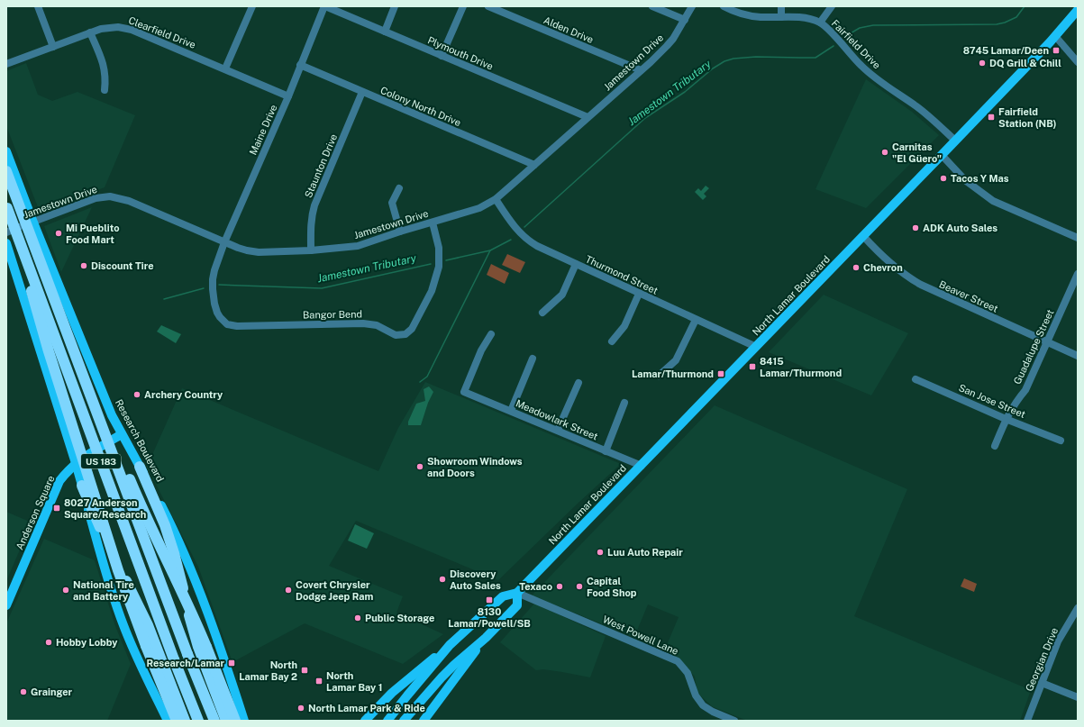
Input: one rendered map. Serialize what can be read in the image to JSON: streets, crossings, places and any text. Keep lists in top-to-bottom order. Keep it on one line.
{"streets":{"highway":["US 183"],"main road":["North Lamar Boulevard","Research Boulevard","Anderson Square"],"street":["Alden Drive","Clearfield Drive","Fairfield Drive","Plymouth Drive","Jamestown Drive","Colony North Drive","Maine Drive","Staunton Drive","Thurmond Street","Beaver Street","Bangor Bend","Guadalupe Street","San Jose Street","Meadowlark Street","West Powell Lane","Georgian Drive"]},"crossings":[["Alden Drive","Jamestown Drive"],["Clearfield Drive","Maine Drive"],["Fairfield Drive","North Lamar Boulevard"],["Plymouth Drive","Jamestown Drive"],["Plymouth Drive","Maine Drive"],["Jamestown Drive","Colony North Drive"],["Jamestown Drive","Maine Drive"],["Jamestown Drive","Staunton Drive"],["Jamestown Drive","Thurmond Street"],["Jamestown Drive","Bangor Bend"],["Jamestown Drive","Research Boulevard"],["Colony North Drive","Maine Drive"],["Colony North Drive","Staunton Drive"],["Maine Drive","Bangor Bend"],["Thurmond Street","North Lamar Boulevard"],["North Lamar Boulevard","Beaver Street"],["North Lamar Boulevard","Meadowlark Street"],["North Lamar Boulevard","West Powell Lane"],["Beaver Street","Guadalupe Street"],["Guadalupe Street","San Jose Street"],["Research Boulevard","Anderson Square"]],"water":["Jamestown Tributary"],"places":{"transit":["8745 Lamar/Deen","Fairfield Station (NB)","8415 Lamar/Thurmond","Lamar/Thurmond","8027 Anderson Square/Research","8130 Lamar/Powell/SB","Research/Lamar","North Lamar Bay 2","North Lamar Bay 1"],"other":["DQ Grill & Chill","Carnitas \"El Güero\"","Tacos Y Mas","ADK Auto Sales","Mi Pueblito Food Mart","Discount Tire","Chevron","Archery Country","Showroom Windows and Doors","Luu Auto Repair","Discovery Auto Sales","Texaco","Capital Food Shop","National Tire and Battery","Covert Chrysler Dodge Jeep Ram","Public Storage","Hobby Lobby","Grainger","North Lamar Park & Ride"]}}
